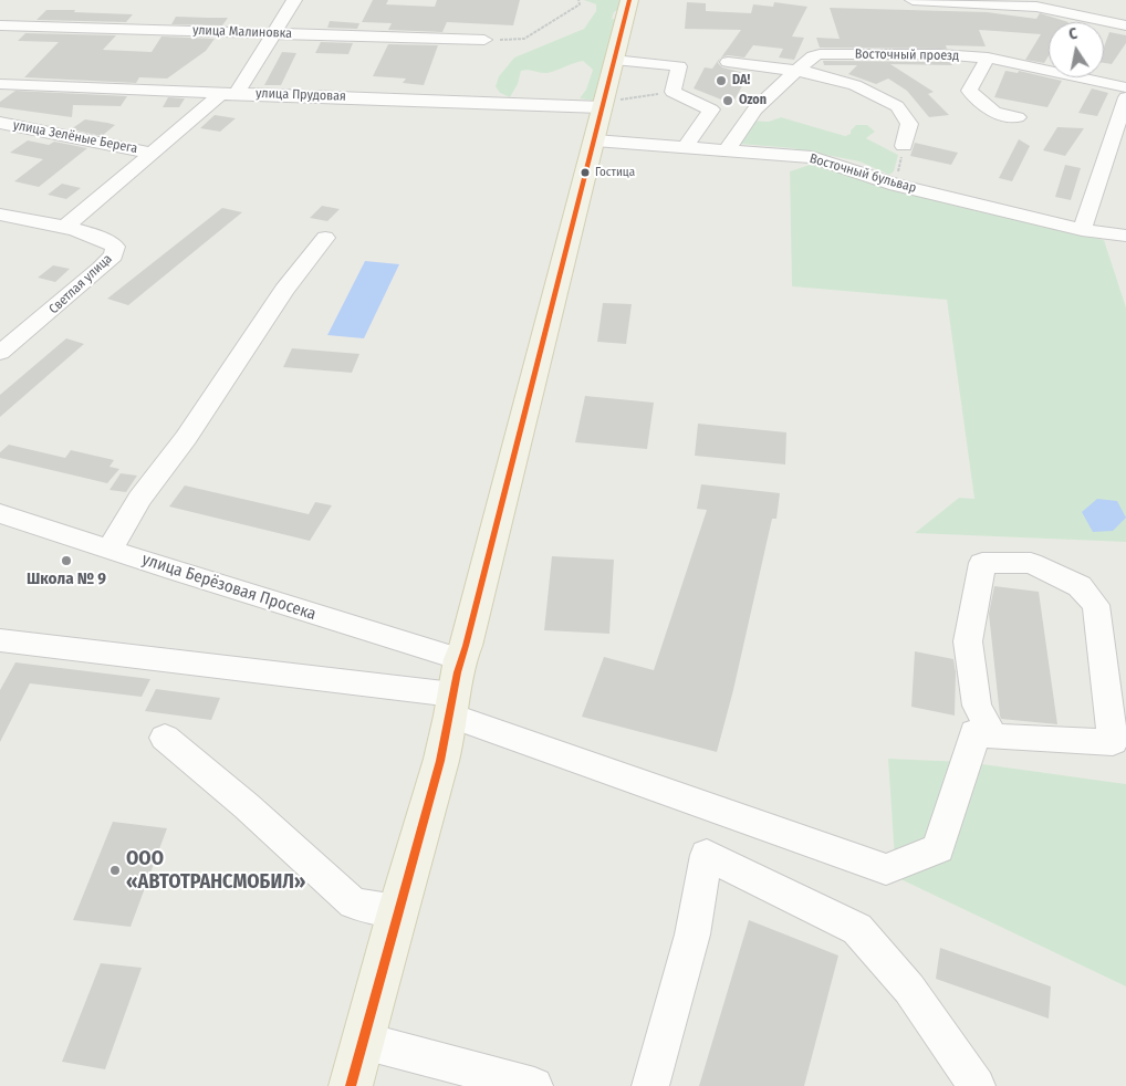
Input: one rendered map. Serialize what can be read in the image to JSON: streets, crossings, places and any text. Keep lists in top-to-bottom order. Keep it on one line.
{"streets":{"street":["улица Малиновка","Восточный проезд","улица Прудовая","улица Зелёные Берега","Восточный бульвар","Светлая улица","улица Берёзовая Просека"]},"crossings":[["Восточный проезд","Восточный бульвар"]],"places":["DA!","Ozon","Гостица","Школа № 9","ООО «АВТОТРАНСМОБИЛ»"],"north":"top"}
